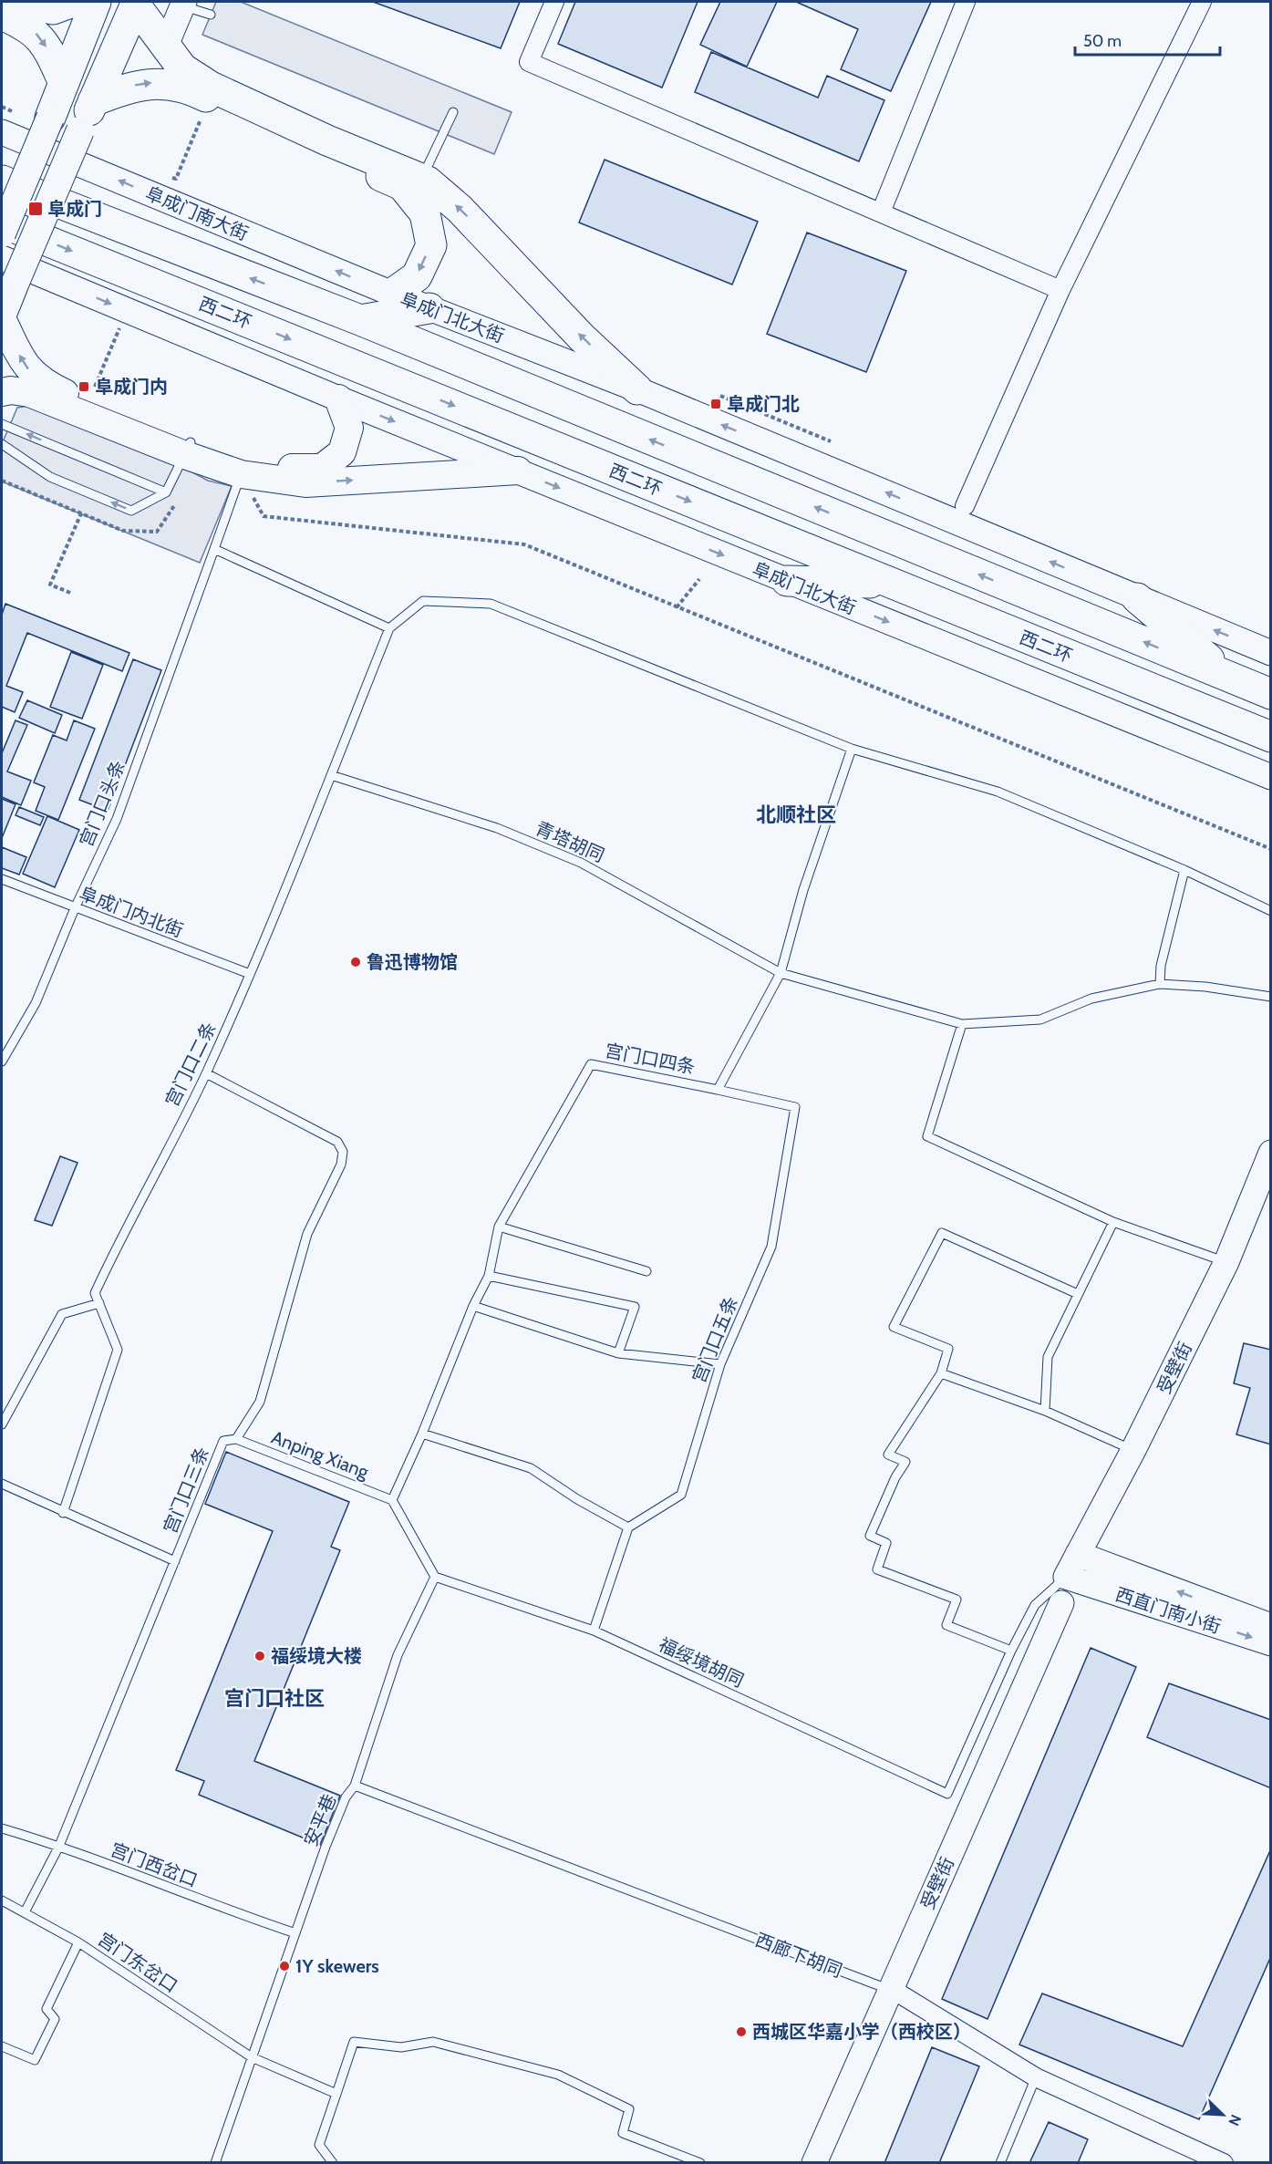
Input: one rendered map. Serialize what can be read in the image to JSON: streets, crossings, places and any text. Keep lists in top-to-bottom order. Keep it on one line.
{"streets":{"highway":["西二环"],"street":["阜成门南大街","阜成门北大街","受壁街","西直门南小街","西廊下胡同"],"lane":["宫门口头条","青塔胡同","阜成门内北街","宫门口四条","宫门口二条","宫门口五条","Anping Xiang","宫门口三条","福绥境胡同","安平巷","宫门西岔口","宫门东岔口"]},"crossings":[["阜成门南大街","阜成门北大街"],["宫门口头条","阜成门内北街"],["青塔胡同","宫门口二条"],["阜成门内北街","宫门口二条"],["宫门口四条","宫门口五条"],["宫门口四条","Anping Xiang"],["宫门口二条","宫门口三条"],["受壁街","西直门南小街"],["Anping Xiang","宫门口三条"],["宫门口三条","宫门西岔口"],["宫门口三条","宫门东岔口"],["福绥境胡同","安平巷"],["安平巷","宫门西岔口"],["安平巷","西廊下胡同"],["安平巷","宫门东岔口"]],"districts":["北顺社区","宫门口社区"],"places":{"transit":["阜成门","阜成门内","阜成门北"],"other":["鲁迅博物馆","福绥境大楼","1Y skewers","西城区华嘉小学（西校区）"]},"scale_bar":"50 m","north":"bottom right"}
